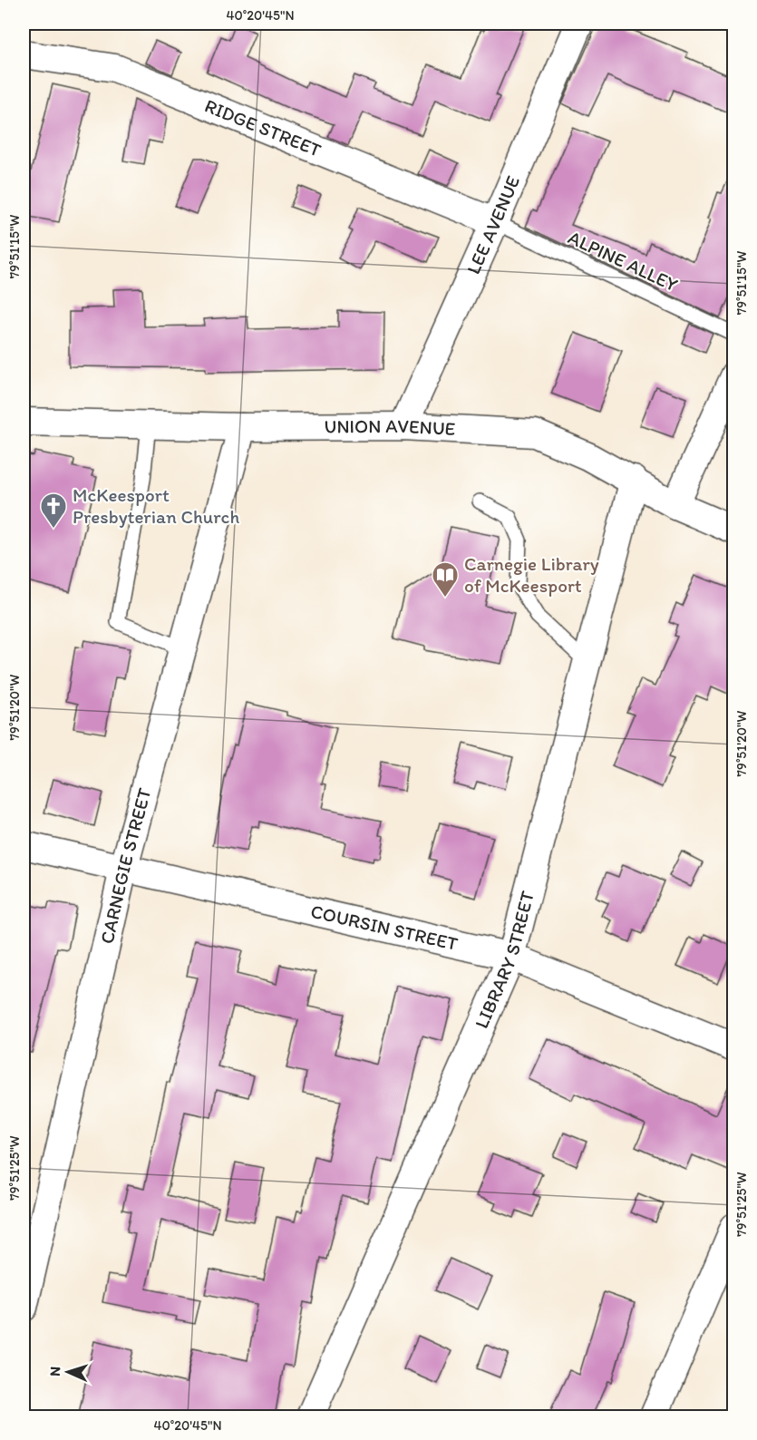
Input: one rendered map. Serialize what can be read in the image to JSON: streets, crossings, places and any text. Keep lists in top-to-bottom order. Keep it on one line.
{"streets":{"street":["RIDGE STREET","LEE AVENUE","UNION AVENUE","CARNEGIE STREET","COURSIN STREET","LIBRARY STREET"],"lane":["ALPINE ALLEY"]},"crossings":[["RIDGE STREET","LEE AVENUE"],["RIDGE STREET","ALPINE ALLEY"],["LEE AVENUE","ALPINE ALLEY"],["LEE AVENUE","UNION AVENUE"],["UNION AVENUE","CARNEGIE STREET"],["UNION AVENUE","LIBRARY STREET"],["CARNEGIE STREET","COURSIN STREET"],["COURSIN STREET","LIBRARY STREET"]],"places":{"church":["McKeesport Presbyterian Church"],"library":["Carnegie Library of McKeesport"]},"north":"left","coordinates":["40°20'45\"N","79°51'15\"W","79°51'20\"W","79°51'25\"W"]}
